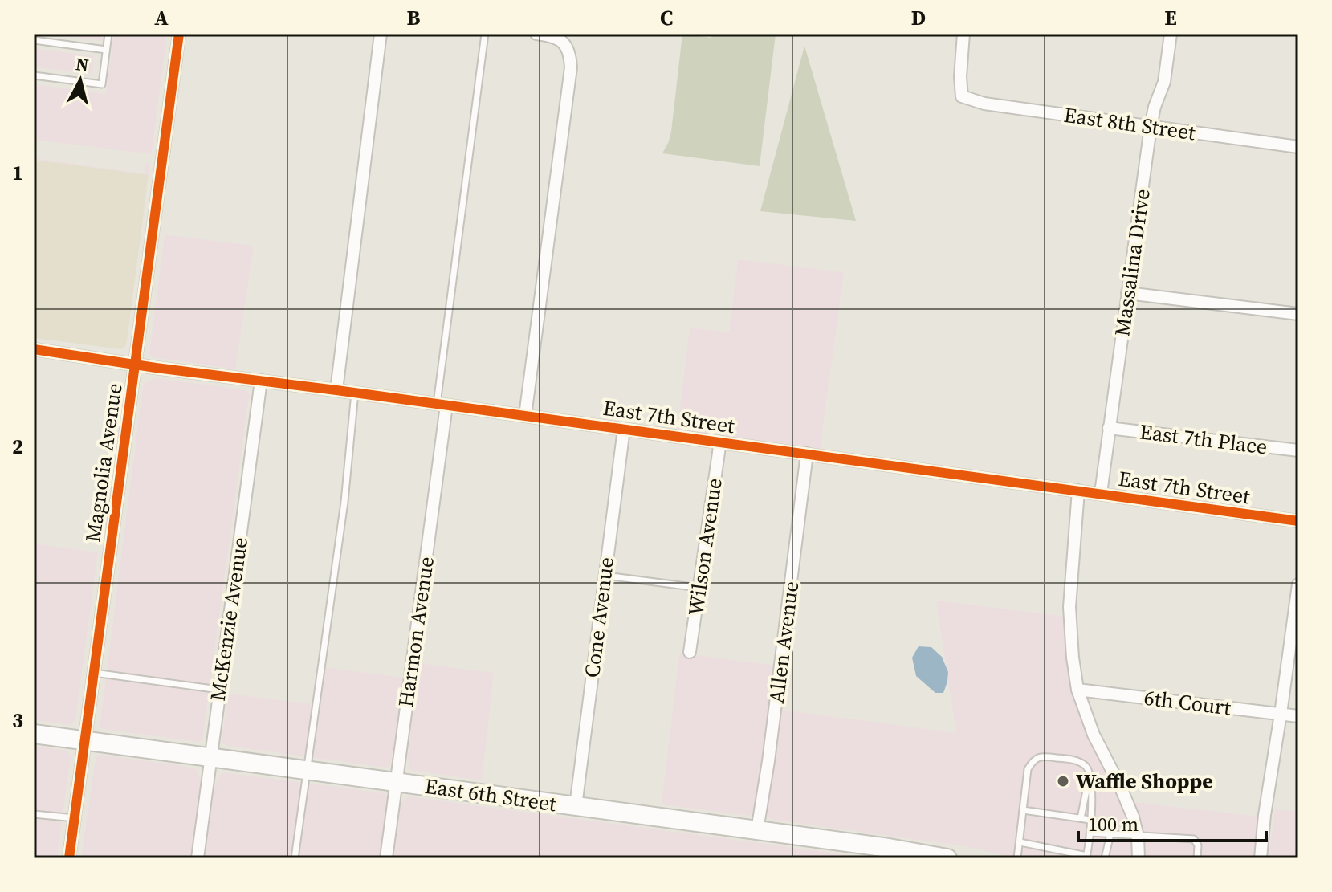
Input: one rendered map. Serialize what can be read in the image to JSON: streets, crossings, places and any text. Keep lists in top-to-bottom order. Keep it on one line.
{"streets":{"main road":["East 6th Street"],"street":["East 8th Street","Massalina Drive","East 7th Street","East 7th Place","Magnolia Avenue","Wilson Avenue","Cone Avenue","McKenzie Avenue","Harmon Avenue","Allen Avenue","6th Court"]},"crossings":[["East 8th Street","Massalina Drive"],["Massalina Drive","East 7th Street"],["Massalina Drive","East 7th Place"],["East 7th Street","Magnolia Avenue"],["East 7th Street","Wilson Avenue"],["East 7th Street","Cone Avenue"],["East 7th Street","McKenzie Avenue"],["East 7th Street","Harmon Avenue"],["East 7th Street","Allen Avenue"],["Magnolia Avenue","East 6th Street"],["Cone Avenue","East 6th Street"],["McKenzie Avenue","East 6th Street"],["Harmon Avenue","East 6th Street"],["Allen Avenue","East 6th Street"]],"places":["Waffle Shoppe"],"scale_bar":"100 m","north":"top","grid":{"columns":["A","B","C","D","E"],"rows":["1","2","3"]}}
